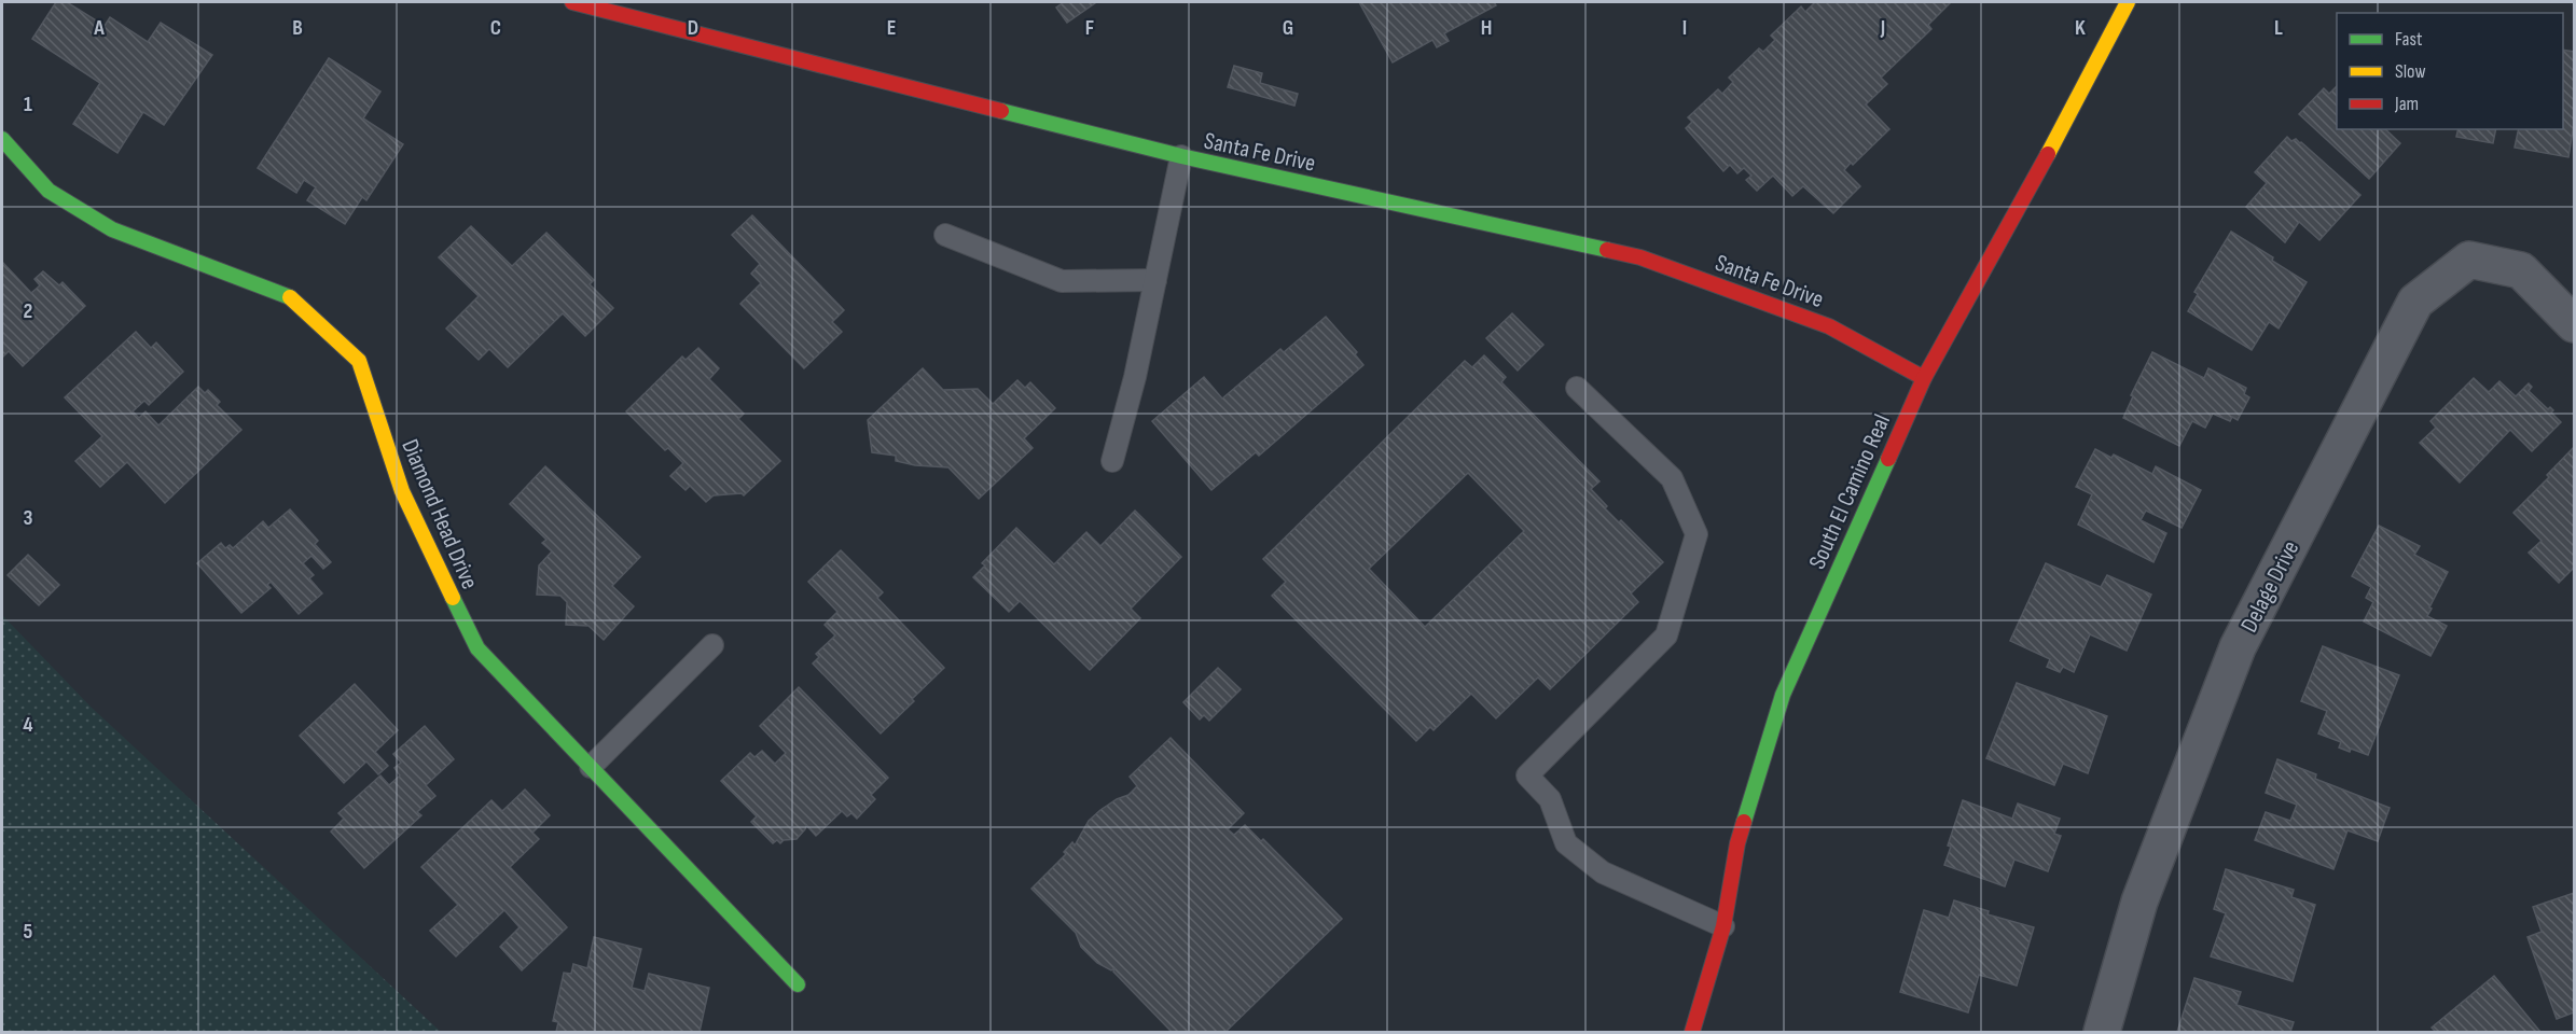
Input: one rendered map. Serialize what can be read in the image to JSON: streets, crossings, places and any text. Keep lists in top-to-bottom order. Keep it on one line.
{"streets":{"main road":["Santa Fe Drive","South El Camino Real","Diamond Head Drive"],"street":["Delage Drive"]},"crossings":[["Santa Fe Drive","South El Camino Real"]],"legend":["Fast","Slow","Jam"],"grid":{"columns":["A","B","C","D","E","F","G","H","I","J","K","L"],"rows":["1","2","3","4","5"]}}
